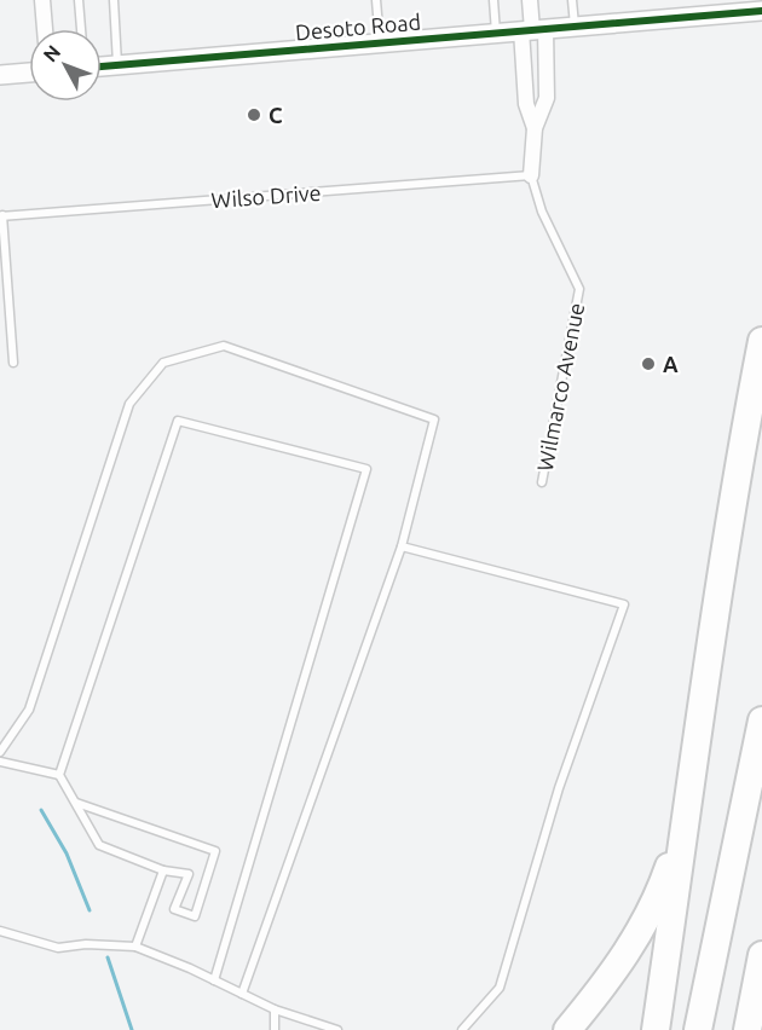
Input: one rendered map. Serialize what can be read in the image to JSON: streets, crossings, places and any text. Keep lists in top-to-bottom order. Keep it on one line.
{"streets":{"street":["Desoto Road","Wilmarco Avenue"],"lane":["Wilso Drive"]},"crossings":[["Desoto Road","Wilmarco Avenue"],["Wilso Drive","Wilmarco Avenue"]],"places":["C","A"],"north":"top left"}
